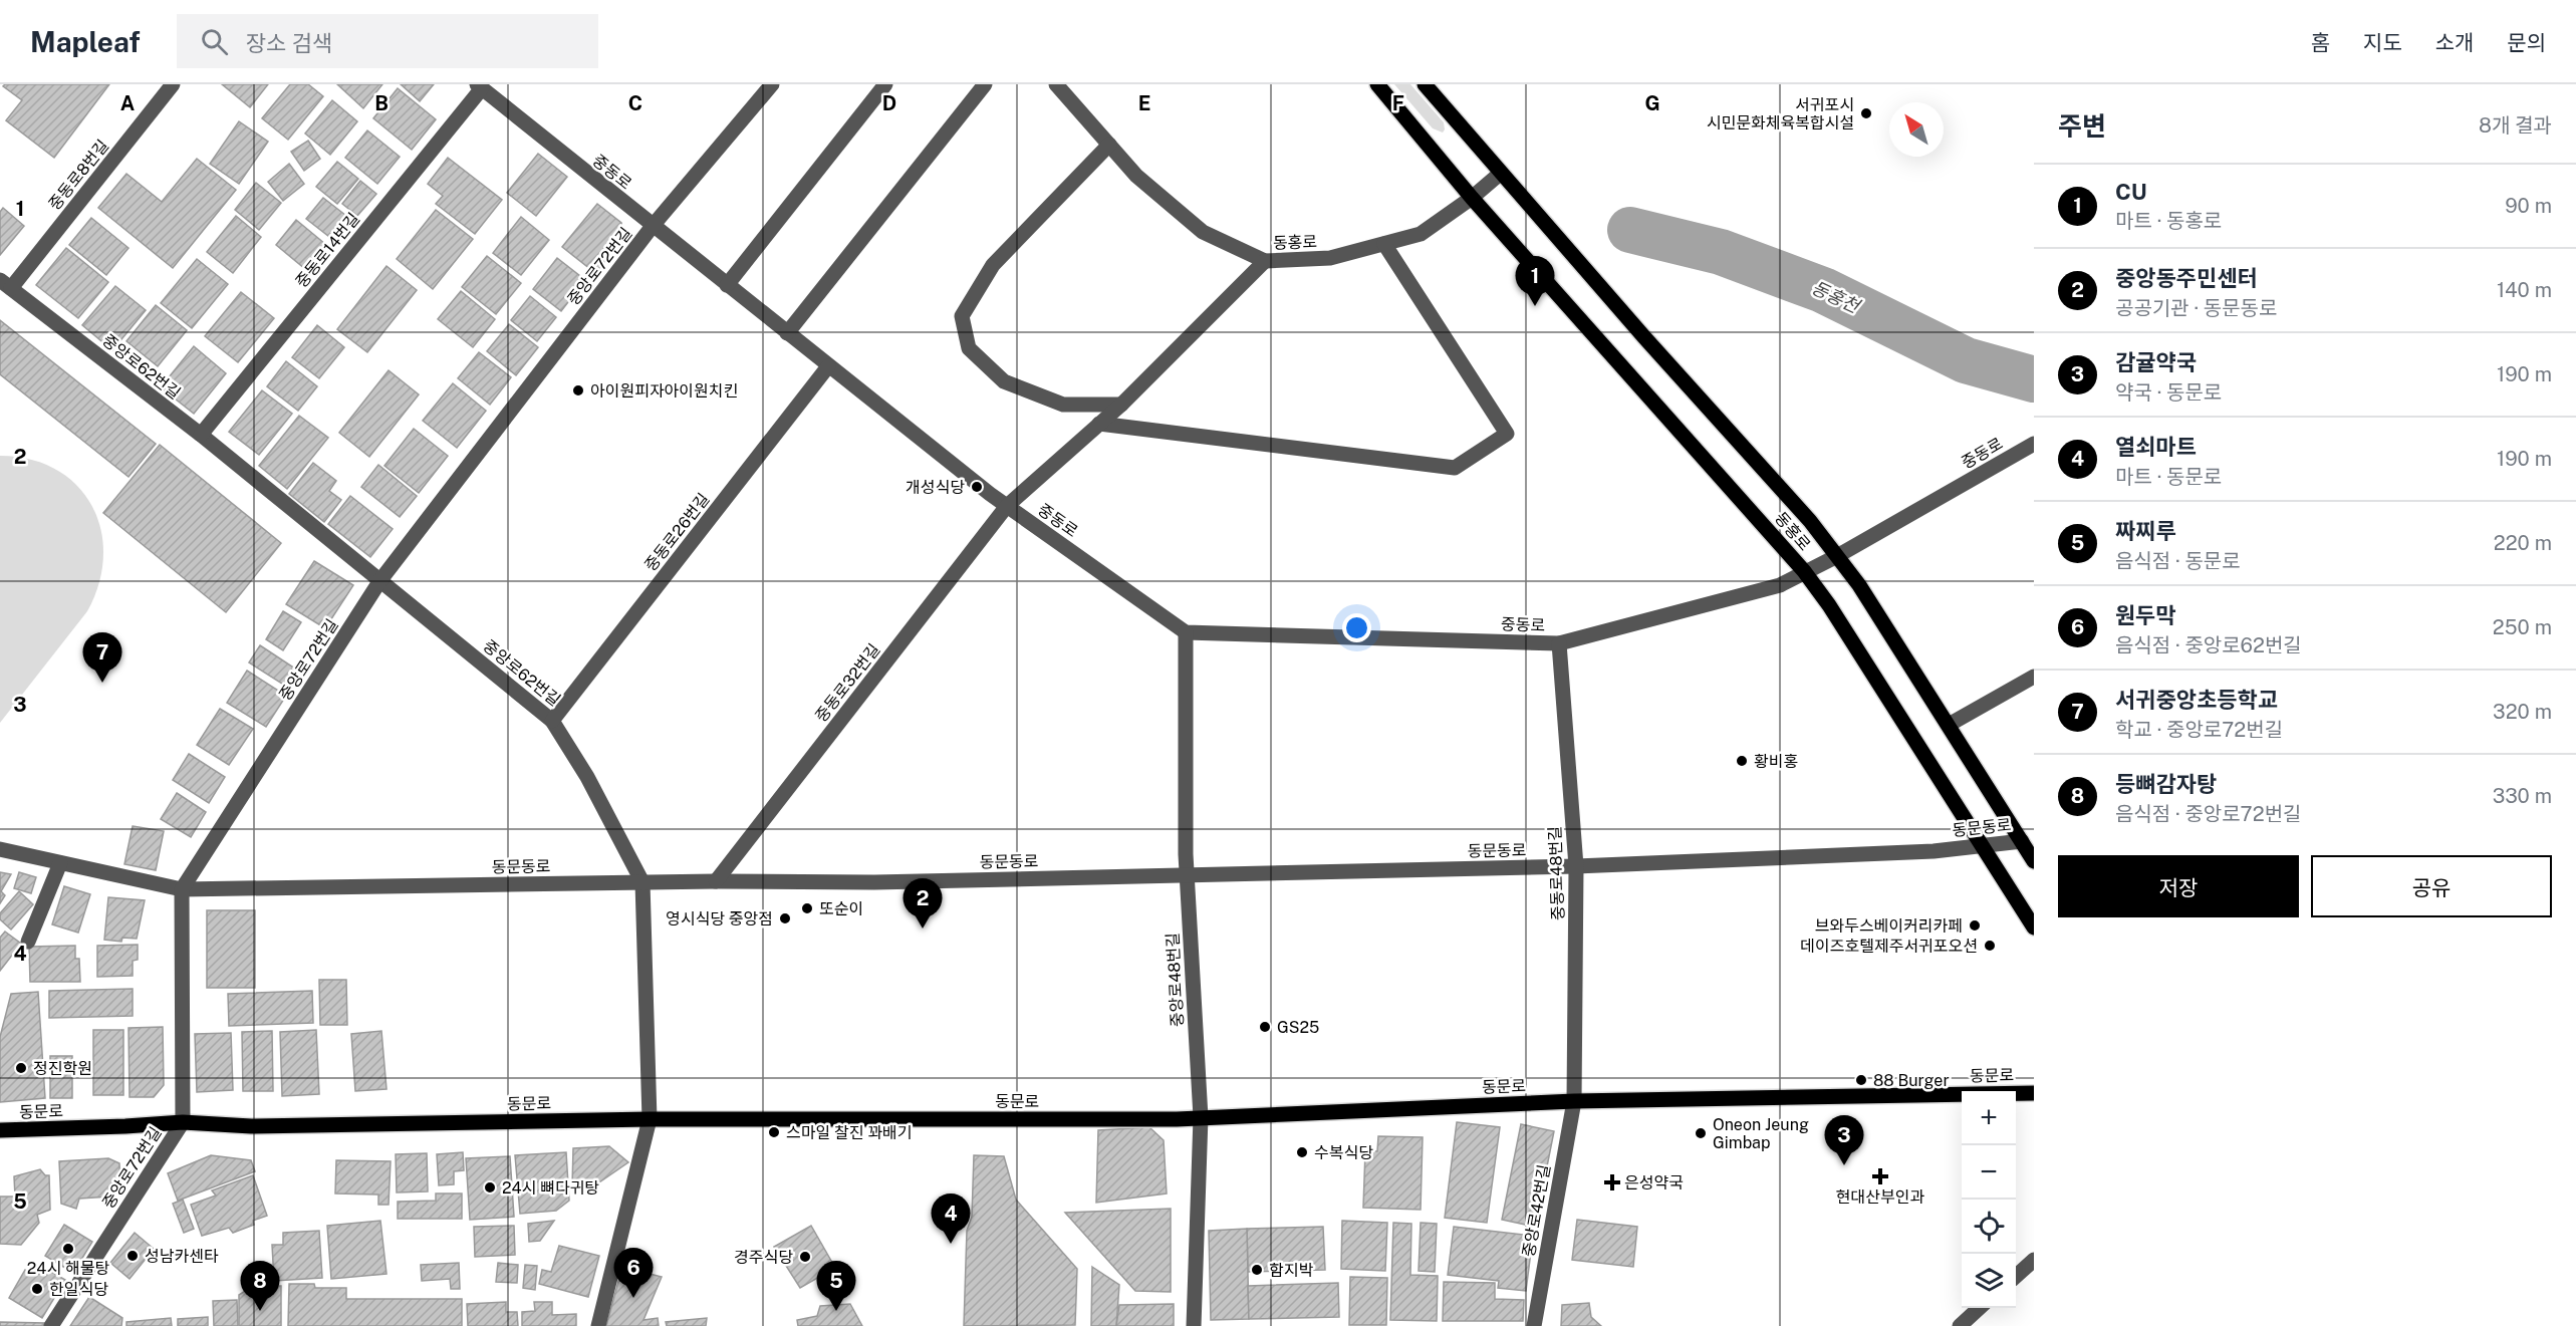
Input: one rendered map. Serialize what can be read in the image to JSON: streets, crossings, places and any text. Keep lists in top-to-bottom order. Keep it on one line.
{"streets":{"main road":["동홍로","동문로"],"street":["중동로","중동로8번길","중동로14번길","중앙로72번길","중앙로62번길","중동로26번길","중동로32번길","동문동로","중동로48번길","중앙로48번길","중앙로42번길"]},"crossings":[["중동로","동홍로"],["중동로","중동로14번길"],["중동로","중앙로72번길"],["중동로","중동로26번길"],["중동로","중동로32번길"],["중동로","중동로48번길"],["중동로","중앙로48번길"],["중동로8번길","중앙로62번길"],["동홍로","동문동로"],["중동로14번길","중앙로62번길"],["중앙로72번길","중앙로62번길"],["중앙로72번길","동문동로"],["중앙로72번길","동문로"],["중앙로62번길","중동로26번길"],["중앙로62번길","동문동로"],["중앙로62번길","동문로"],["중동로32번길","동문동로"],["동문동로","중동로48번길"],["동문동로","중앙로48번길"],["중동로48번길","동문로"],["중동로48번길","중앙로42번길"],["중앙로48번길","동문로"],["동문로","중앙로42번길"]],"water":["동홍천"],"places":{"other":["서귀포시 시민문화체육복합시설","아이원피자아이원치킨","개성식당","황비홍","또순이","영시식당 중앙점","브와두스베이커리카페","데이즈호텔제주서귀포오션","GS25","정진학원","88 Burger","스마일 찰진 꽈배기","Oneon Jeung Gimbap","수복식당","24시 뼈다귀탕","24시 해물탕","성남카센타","경주식당","함지박","한일식당"],"health":["현대산부인과","은성약국"]},"north":"top left","page":{"header":"Mapleaf","search":"장소 검색","nav":["홈","지도","소개","문의"],"heading":["주변","8개 결과"],"list":[{"mark":"1","name":"CU","note":"마트 · 동홍로","value":"90 m"},{"mark":"2","name":"중앙동주민센터","note":"공공기관 · 동문동로","value":"140 m"},{"mark":"3","name":"감귤약국","note":"약국 · 동문로","value":"190 m"},{"mark":"4","name":"열쇠마트","note":"마트 · 동문로","value":"190 m"},{"mark":"5","name":"짜찌루","note":"음식점 · 동문로","value":"220 m"},{"mark":"6","name":"원두막","note":"음식점 · 중앙로62번길","value":"250 m"},{"mark":"7","name":"서귀중앙초등학교","note":"학교 · 중앙로72번길","value":"320 m"},{"mark":"8","name":"등뼈감자탕","note":"음식점 · 중앙로72번길","value":"330 m"}],"pins":["1","7","2","3","4","6","5","8"],"buttons":["저장","공유"],"map_buttons":["+","−"]},"grid":{"columns":["A","B","C","D","E","F","G"],"rows":["1","2","3","4","5"]}}
